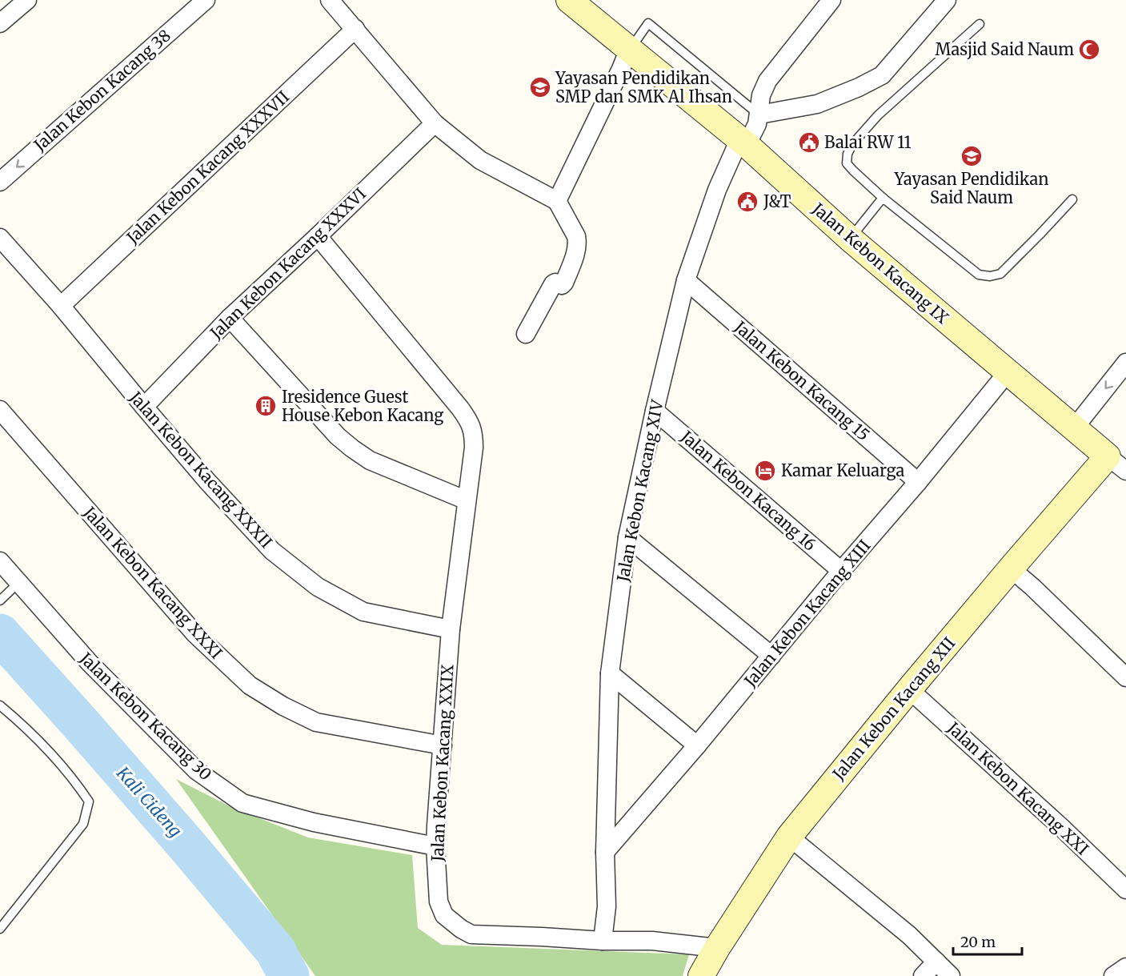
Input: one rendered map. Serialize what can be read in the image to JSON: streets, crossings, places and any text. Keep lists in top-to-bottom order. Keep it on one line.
{"streets":{"street":["Jalan Kebon Kacang 38","Jalan Kebon Kacang XXXVII","Jalan Kebon Kacang XXXVI","Jalan Kebon Kacang IX","Jalan Kebon Kacang 15","Jalan Kebon Kacang XXXII","Jalan Kebon Kacang XIV","Jalan Kebon Kacang 16","Jalan Kebon Kacang XXXI","Jalan Kebon Kacang XIII","Jalan Kebon Kacang XII","Jalan Kebon Kacang 30","Jalan Kebon Kacang XXIX","Jalan Kebon Kacang XXI"]},"crossings":[["Jalan Kebon Kacang XXXVII","Jalan Kebon Kacang XXXII"],["Jalan Kebon Kacang XXXVI","Jalan Kebon Kacang XXXII"],["Jalan Kebon Kacang XXXVI","Jalan Kebon Kacang XXIX"],["Jalan Kebon Kacang IX","Jalan Kebon Kacang XIV"],["Jalan Kebon Kacang IX","Jalan Kebon Kacang XIII"],["Jalan Kebon Kacang IX","Jalan Kebon Kacang XII"],["Jalan Kebon Kacang 15","Jalan Kebon Kacang XIV"],["Jalan Kebon Kacang 15","Jalan Kebon Kacang XIII"],["Jalan Kebon Kacang XXXII","Jalan Kebon Kacang XXIX"],["Jalan Kebon Kacang XIV","Jalan Kebon Kacang 16"],["Jalan Kebon Kacang XIV","Jalan Kebon Kacang XIII"],["Jalan Kebon Kacang XIV","Jalan Kebon Kacang XXIX"],["Jalan Kebon Kacang 16","Jalan Kebon Kacang XIII"],["Jalan Kebon Kacang XXXI","Jalan Kebon Kacang XXIX"],["Jalan Kebon Kacang XII","Jalan Kebon Kacang XXIX"],["Jalan Kebon Kacang XII","Jalan Kebon Kacang XXI"],["Jalan Kebon Kacang 30","Jalan Kebon Kacang XXIX"]],"one_way":["Jalan Kebon Kacang 38"],"water":["Kali Cideng"],"places":{"mosque":["Masjid Said Naum"],"school or university":["Yayasan Pendidikan SMP dan SMK Al Ihsan","Yayasan Pendidikan Said Naum"],"public building":["Balai RW 11","J&T"],"building":["Iresidence Guest House Kebon Kacang"],"hotel":["Kamar Keluarga"]},"scale_bar":"20 m"}
